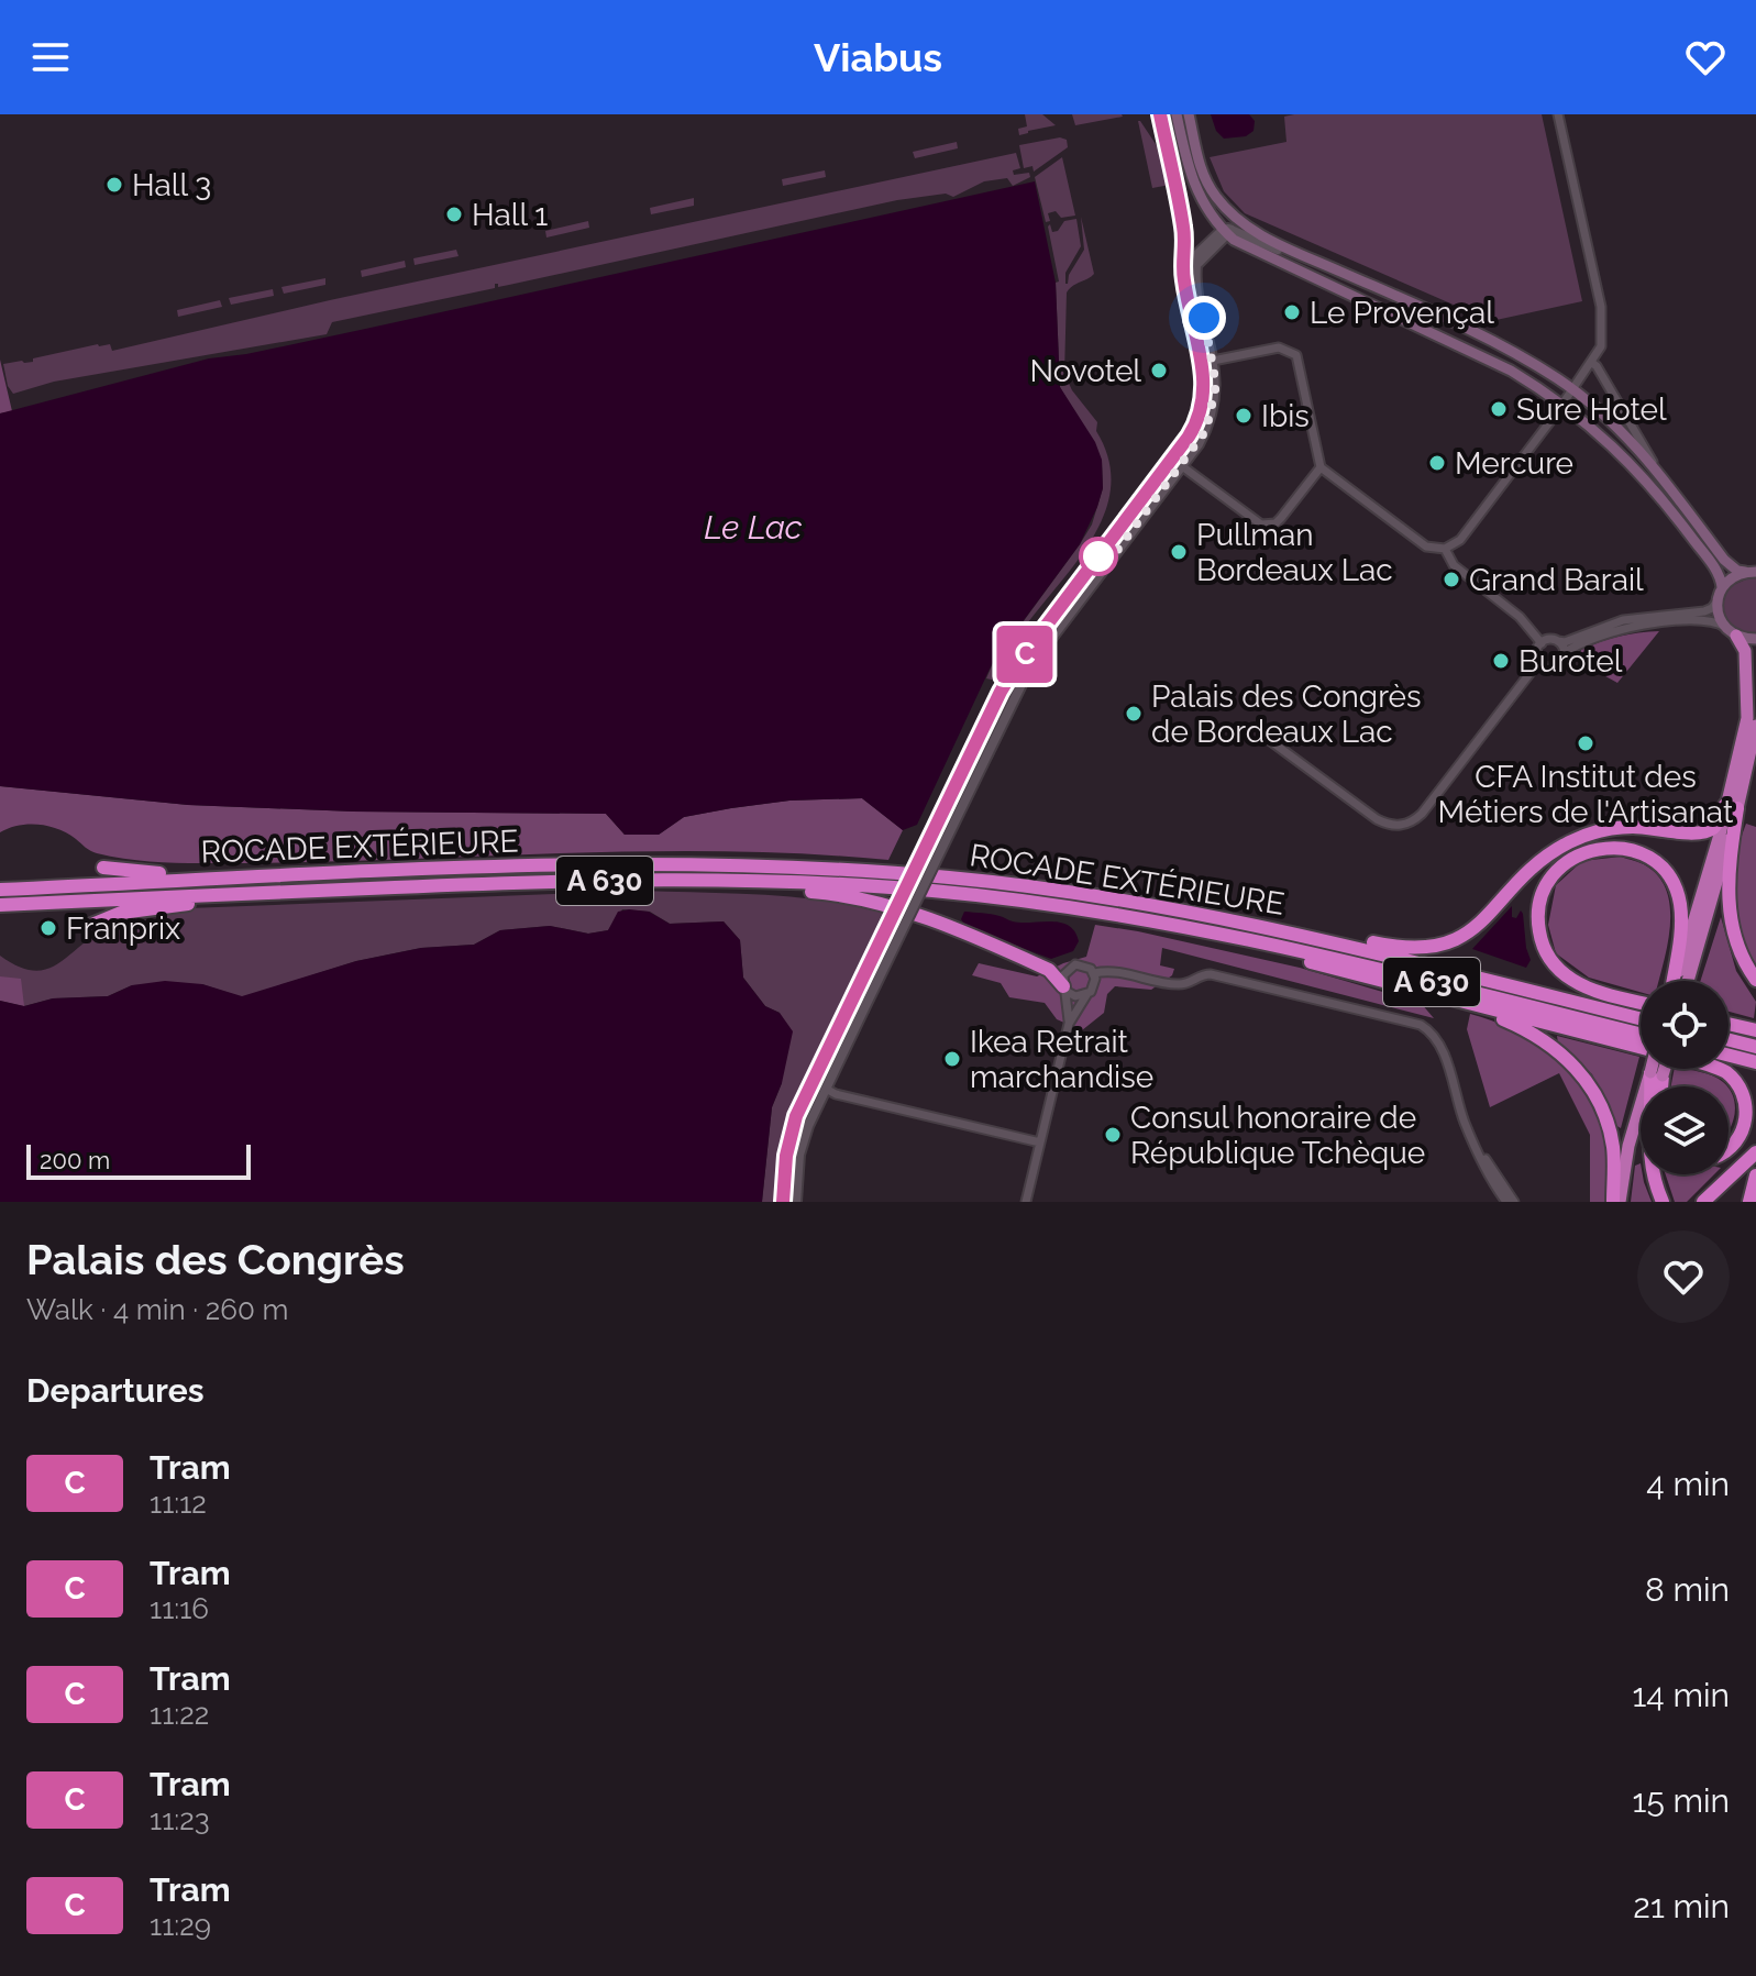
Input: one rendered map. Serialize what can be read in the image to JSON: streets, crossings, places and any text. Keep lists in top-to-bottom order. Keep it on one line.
{"streets":{"highway":["ROCADE EXTÉRIEURE","A 630"]},"crossings":[["ROCADE EXTÉRIEURE","A 630"]],"water":["Le Lac"],"places":["Hall 3","Hall 1","Le Provençal","Novotel","Sure Hotel","Ibis","Mercure","Pullman Bordeaux Lac","Grand Barail","Burotel","Palais des Congrès de Bordeaux Lac","CFA Institut des Métiers de l'Artisanat","Franprix","Ikea Retrait marchandise","Consul honoraire de République Tchèque"],"lines":["tram line C"],"scale_bar":"200 m","page":{"header":"Viabus","on_map":"C","scale":"200 m","heading":[["Palais des Congrès","Walk · 4 min · 260 m"],"Departures"],"list":[{"mark":"C","name":"Tram","note":"11:12","value":"4 min"},{"mark":"C","name":"Tram","note":"11:16","value":"8 min"},{"mark":"C","name":"Tram","note":"11:22","value":"14 min"},{"mark":"C","name":"Tram","note":"11:23","value":"15 min"},{"mark":"C","name":"Tram","note":"11:29","value":"21 min"}]}}
